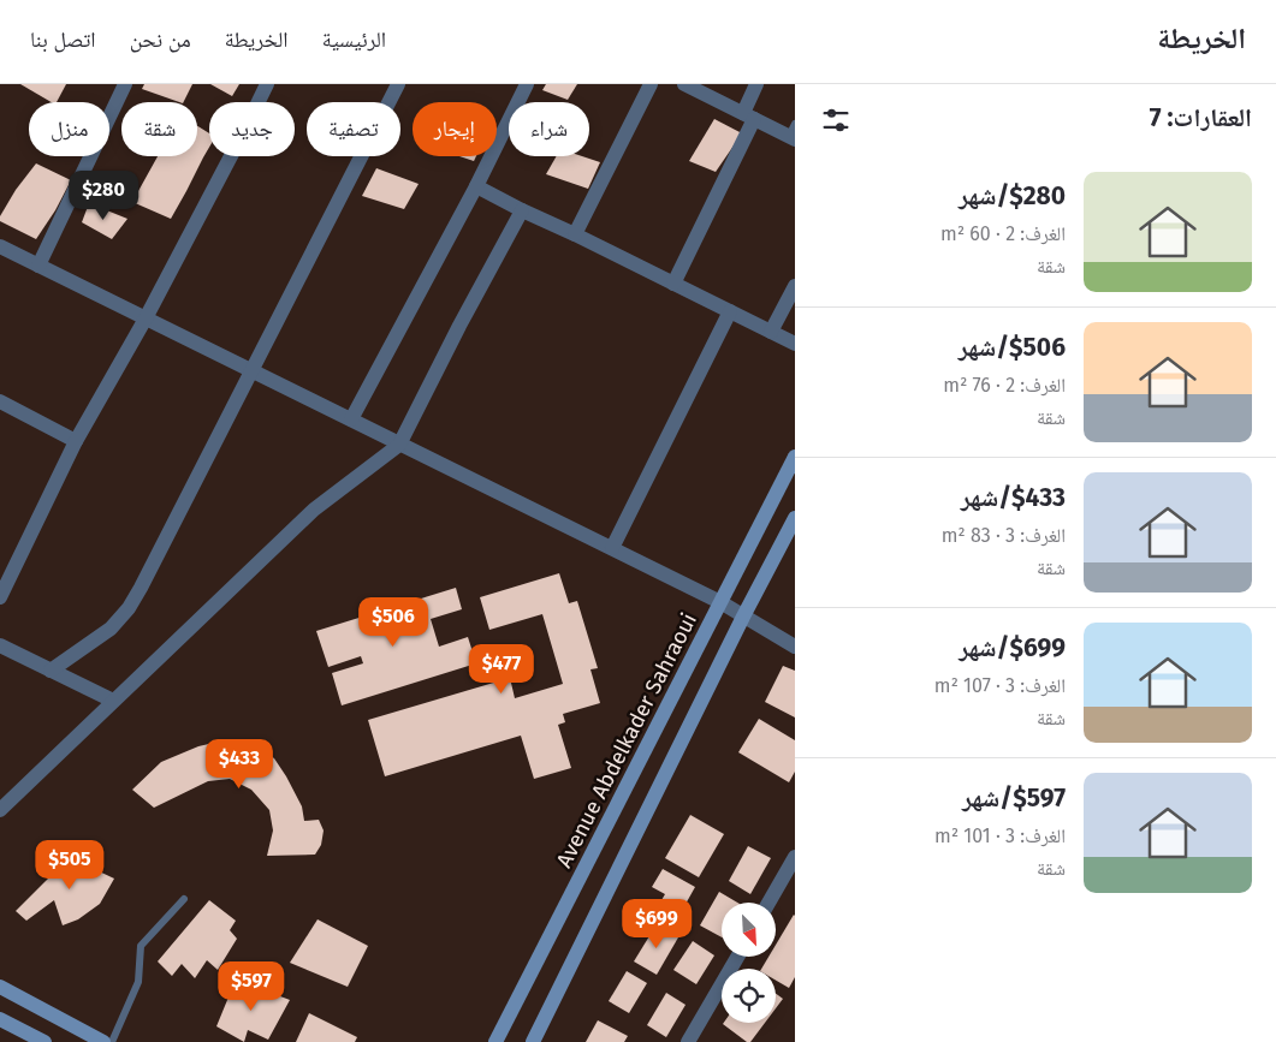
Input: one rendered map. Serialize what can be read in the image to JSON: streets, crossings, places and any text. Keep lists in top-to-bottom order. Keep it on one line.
{"streets":{"main road":["Avenue Abdelkader Sahraoui"]},"north":"bottom right","page":{"header":"الخريطة","nav":["الرئيسية","الخريطة","من نحن","اتصل بنا"],"heading":"العقارات: 7","chip":["شراء","إيجار","تصفية","جديد","شقة","منزل"],"list":[{"name":"$280/شهر","note":"الغرف: 2 · 60 m² · شقة"},{"name":"$506/شهر","note":"الغرف: 2 · 76 m² · شقة"},{"name":"$433/شهر","note":"الغرف: 3 · 83 m² · شقة"},{"name":"$699/شهر","note":"الغرف: 3 · 107 m² · شقة"},{"name":"$597/شهر","note":"الغرف: 3 · 101 m² · شقة"}],"price":["$280","$506","$477","$433","$505","$699","$597"]}}
